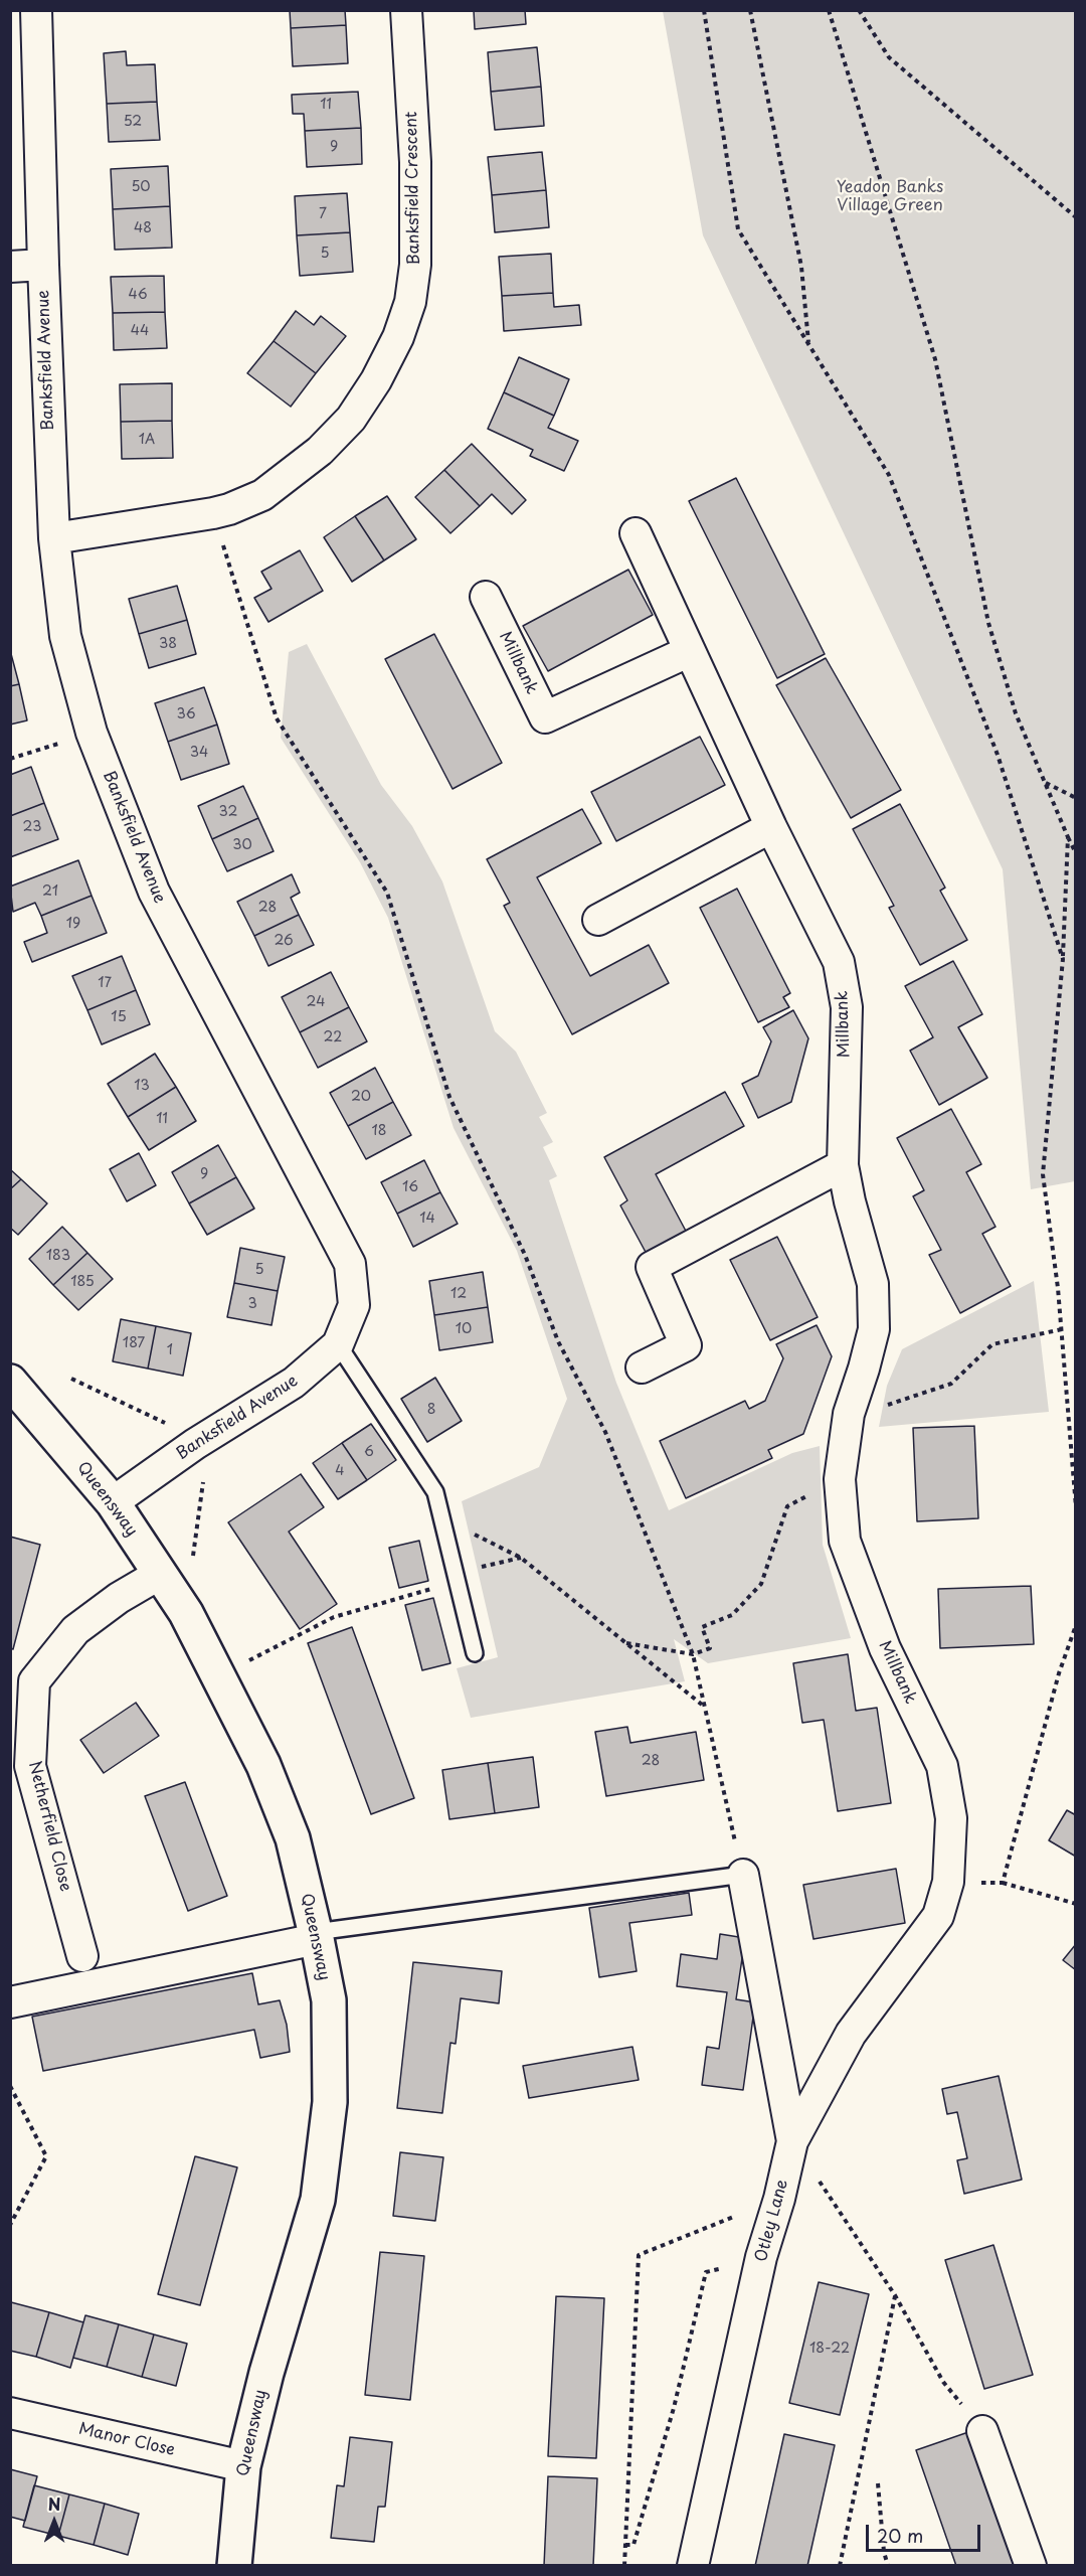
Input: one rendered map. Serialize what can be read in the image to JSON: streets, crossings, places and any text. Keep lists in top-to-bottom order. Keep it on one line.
{"streets":{"street":["Banksfield Crescent","Banksfield Avenue","Millbank","Queensway","Netherfield Close","Otley Lane","Manor Close"]},"crossings":[["Banksfield Crescent","Banksfield Avenue"],["Banksfield Avenue","Queensway"],["Millbank","Otley Lane"],["Queensway","Netherfield Close"],["Queensway","Manor Close"]],"parks":["Yeadon Banks Village Green"],"house_numbers":["11","52","9","50","7","48","5","46","44","1A","38","36","34","32","23","30","21","28","19","26","17","24","15","22","13","20","11","18","9","16","14","183","5","185","12","3","10","187","1","8","6","4","28","18-22"],"scale_bar":"20 m","north":"top"}
